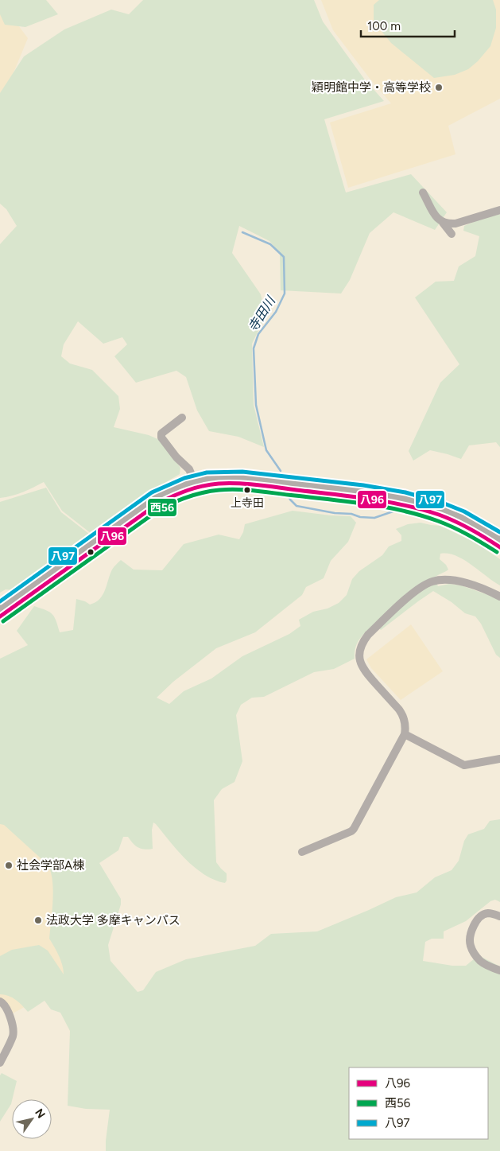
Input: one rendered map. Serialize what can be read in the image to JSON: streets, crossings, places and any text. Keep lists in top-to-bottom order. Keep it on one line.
{"water":["寺田川"],"places":["穎明館中学・高等学校","上寺田","社会学部A棟","法政大学 多摩キャンパス"],"lines":["transit line 八97","transit line 八96","transit line 西56"],"legend":["八96","西56","八97"],"scale_bar":"100 m","north":"top right"}
